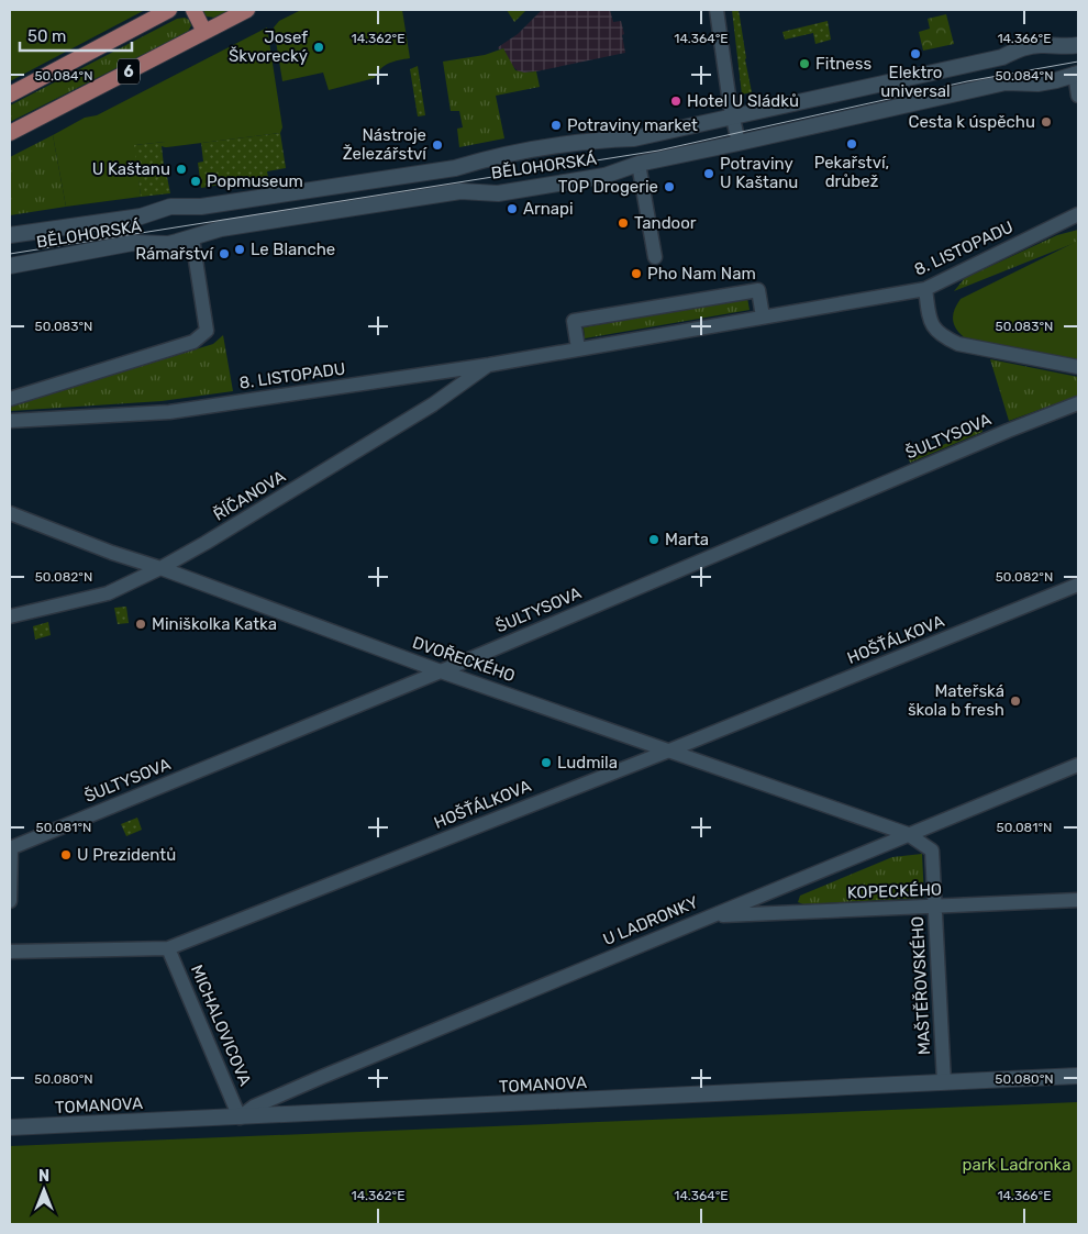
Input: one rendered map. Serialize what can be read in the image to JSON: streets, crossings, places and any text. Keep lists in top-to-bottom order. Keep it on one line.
{"streets":{"main road":["6"],"street":["BĚLOHORSKÁ","8. LISTOPADU","ŠULTYSOVA","ŘÍČANOVA","HOŠŤÁLKOVA","DVOŘECKÉHO","KOPECKÉHO","U LADRONKY","MAŠTĚŘOVSKÉHO","MICHALOVICOVA","TOMANOVA"]},"crossings":[["8. LISTOPADU","ŘÍČANOVA"],["ŠULTYSOVA","DVOŘECKÉHO"],["ŘÍČANOVA","DVOŘECKÉHO"],["HOŠŤÁLKOVA","DVOŘECKÉHO"],["HOŠŤÁLKOVA","MICHALOVICOVA"],["DVOŘECKÉHO","U LADRONKY"],["DVOŘECKÉHO","MAŠTĚŘOVSKÉHO"],["KOPECKÉHO","U LADRONKY"],["KOPECKÉHO","MAŠTĚŘOVSKÉHO"],["U LADRONKY","MAŠTĚŘOVSKÉHO"],["U LADRONKY","MICHALOVICOVA"],["U LADRONKY","TOMANOVA"],["MAŠTĚŘOVSKÉHO","TOMANOVA"],["MICHALOVICOVA","TOMANOVA"]],"parks":["park Ladronka"],"places":["Josef Škvorecký","Elektro universal","Fitness","Hotel U Sládků","Cesta k úspěchu","Potraviny market","Pekařství, drůbež","Nástroje Železářství","U Kaštanu","Potraviny U Kaštanu","Popmuseum","TOP Drogerie","Arnapi","Tandoor","Le Blanche","Rámařství","Pho Nam Nam","Marta","Miniškolka Katka","Mateřská škola b fresh","Ludmila","U Prezidentů"],"scale_bar":"50 m","north":"top","coordinates":["14.362°E","14.364°E","14.366°E","50.084°N","50.083°N","50.082°N","50.081°N","50.080°N"]}
